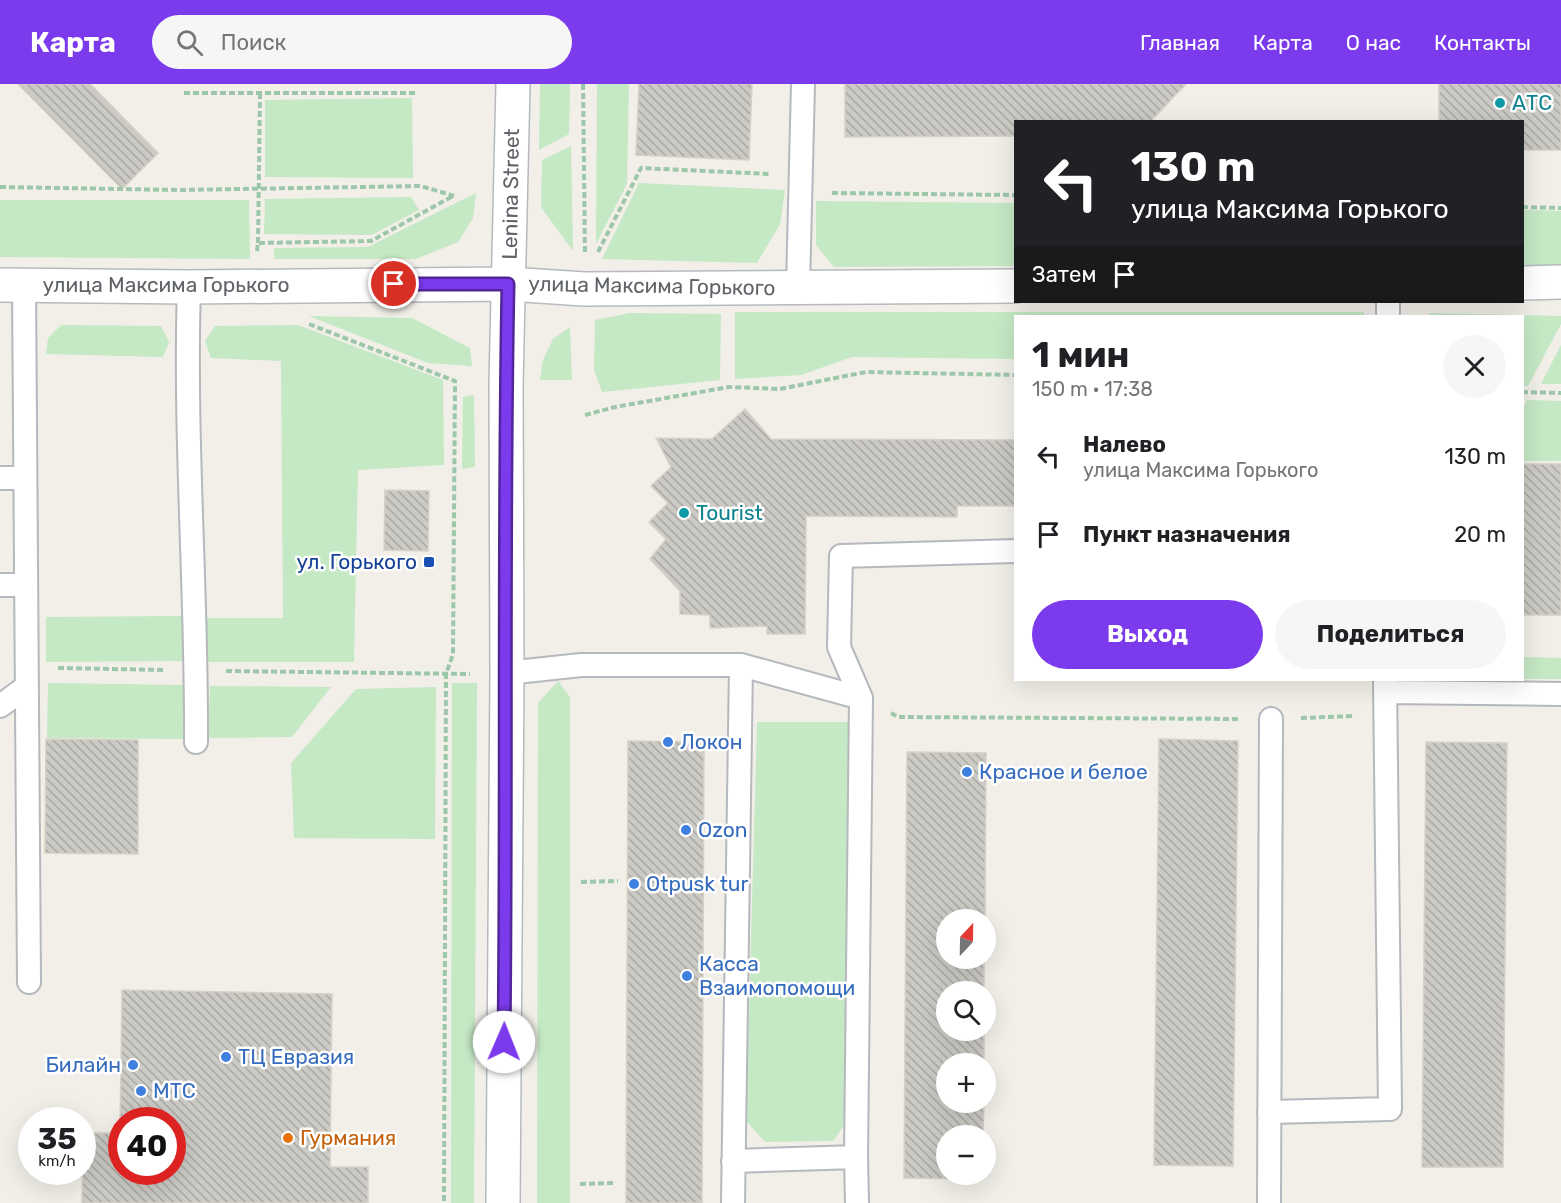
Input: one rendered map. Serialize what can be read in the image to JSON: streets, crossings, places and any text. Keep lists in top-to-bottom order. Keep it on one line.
{"streets":{"main road":["Lenina Street","улица Максима Горького"]},"crossings":[["Lenina Street","улица Максима Горького"]],"places":{"other":["АТС","Tourist","Локон","Красное и белое","Ozon","Otpusk tur","Касса Взаимопомощи","ТЦ Евразия","Билайн","МТС","Гурмания"],"transit":["ул. Горького"]},"north":"top","page":{"header":"Карта","search":"Поиск","nav":["Главная","Карта","О нас","Контакты"],"turn":["130 m","улица Максима Горького"],"then":"Затем","heading":["1 мин","150 m · 17:38"],"list":[{"name":"Налево","note":"улица Максима Горького","value":"130 m"},{"name":"Пункт назначения","value":"20 m"}],"buttons":["Выход","Поделиться"],"map_buttons":["+","−"],"speed":"35 km/h","limit":"40"}}
